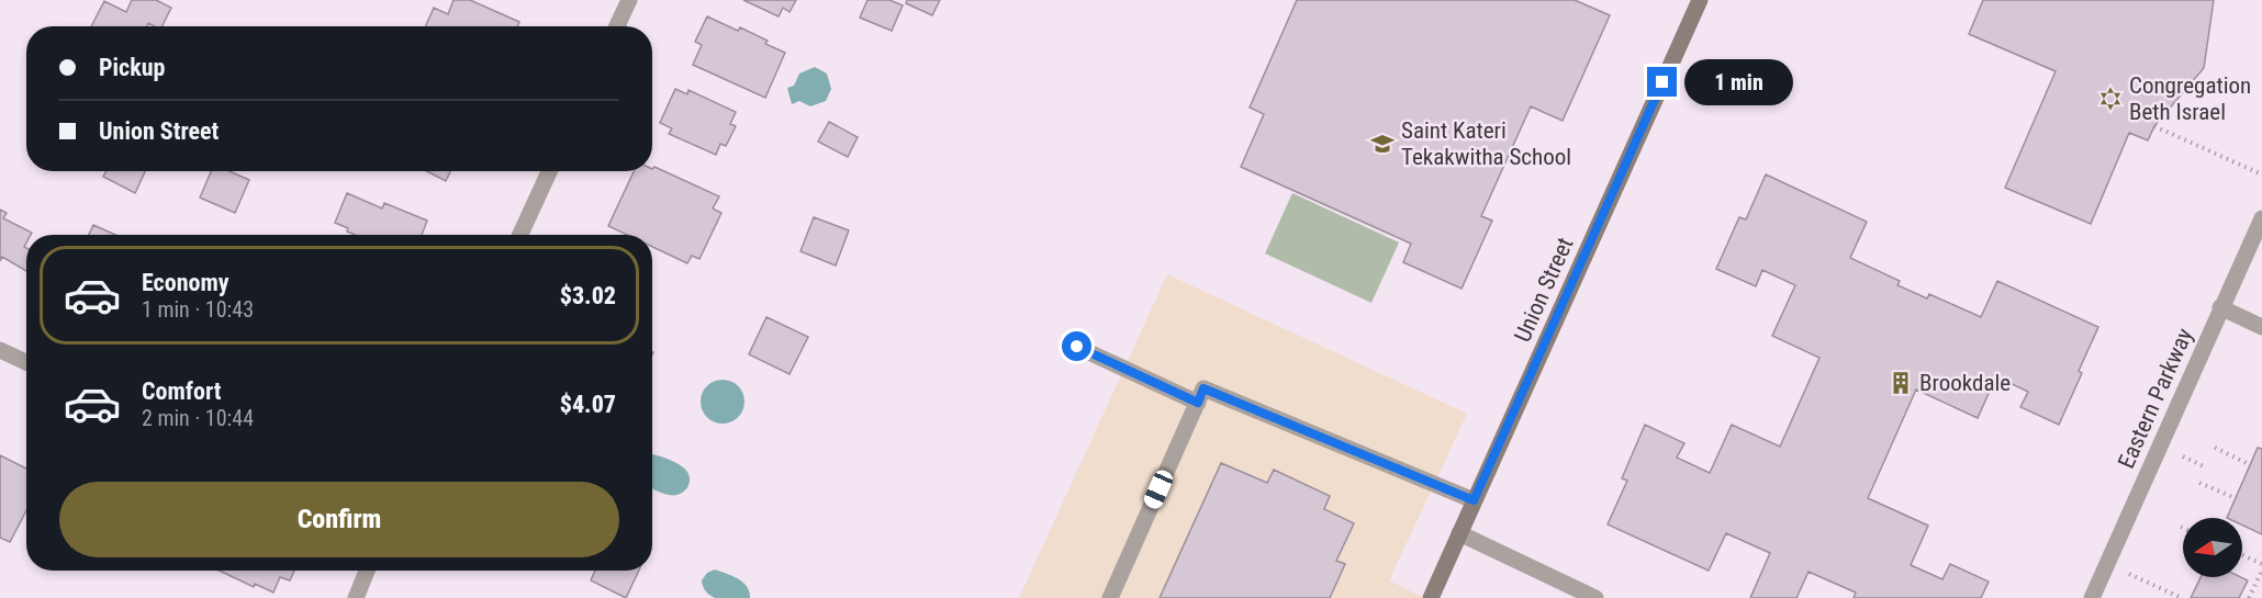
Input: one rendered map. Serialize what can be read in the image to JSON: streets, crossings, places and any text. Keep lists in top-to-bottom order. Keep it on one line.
{"streets":{"main road":["Union Street"],"street":["Eastern Parkway"]},"places":{"synagogue":["Congregation Beth Israel"],"school or university":["Saint Kateri Tekakwitha School"],"building":["Brookdale"]},"north":"left","page":{"banner":["Pickup","Union Street"],"bubble":"1 min","list":[{"name":"Economy","note":"1 min · 10:43","value":"$3.02"},{"name":"Comfort","note":"2 min · 10:44","value":"$4.07"}],"buttons":"Confirm"}}
